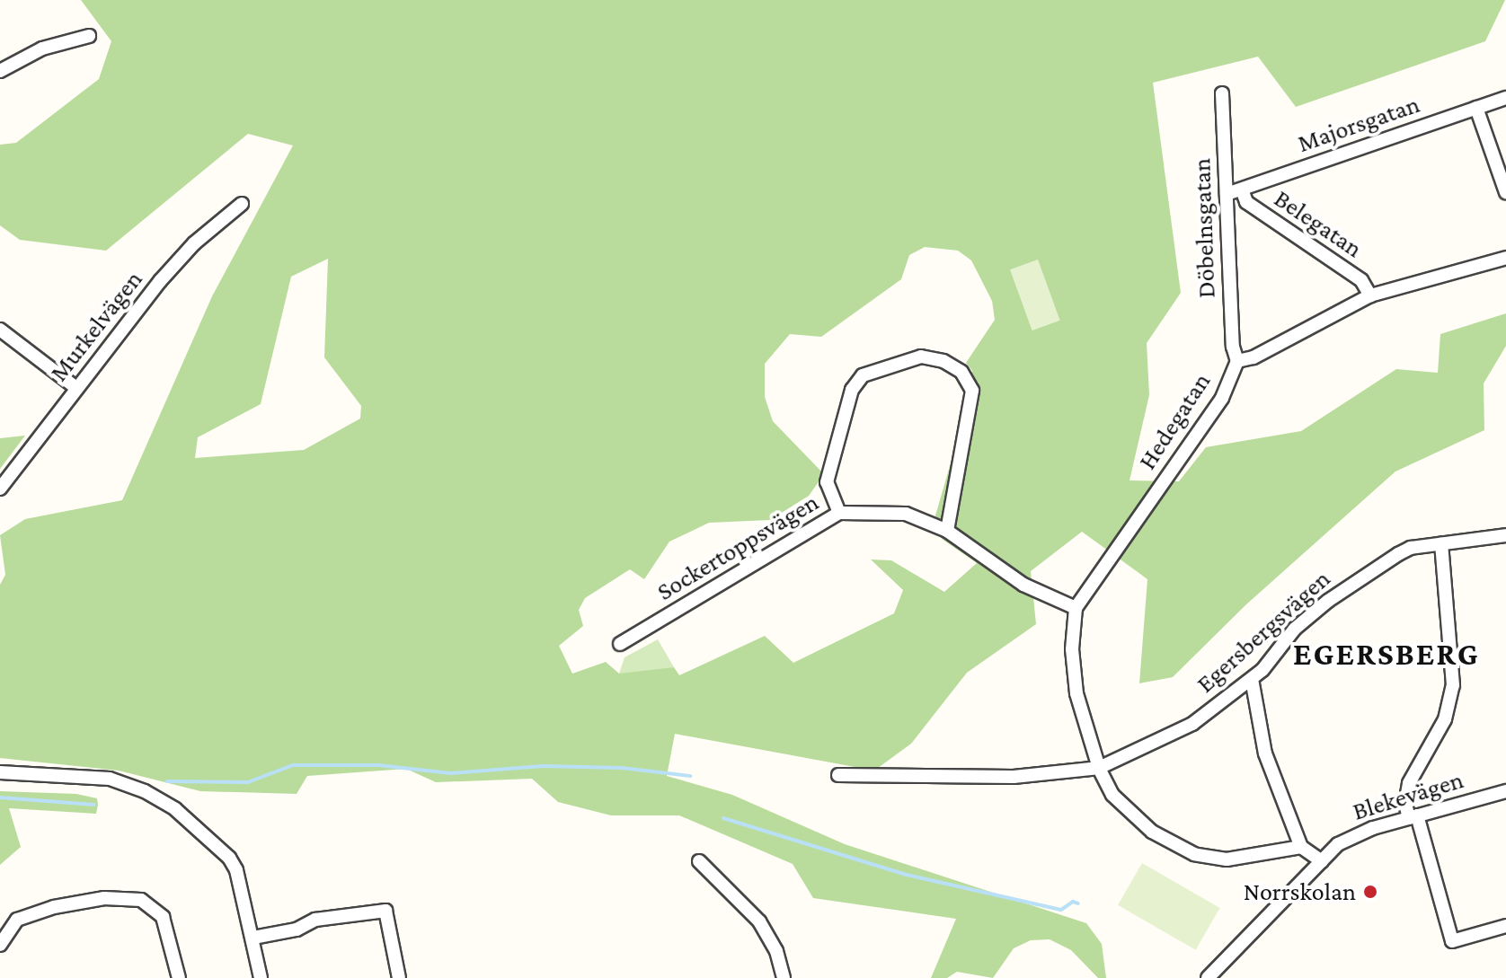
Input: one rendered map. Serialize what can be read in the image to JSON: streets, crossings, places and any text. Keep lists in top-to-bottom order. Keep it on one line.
{"streets":{"street":["Majorsgatan","Belegatan","Döbelnsgatan","Murkelvägen","Hedegatan","Sockertoppsvägen","Egersbergsvägen","Blekevägen"]},"crossings":[["Majorsgatan","Belegatan"],["Majorsgatan","Döbelnsgatan"],["Belegatan","Hedegatan"],["Döbelnsgatan","Hedegatan"],["Hedegatan","Sockertoppsvägen"],["Hedegatan","Egersbergsvägen"]],"districts":["EGERSBERG"],"places":["Norrskolan"]}
